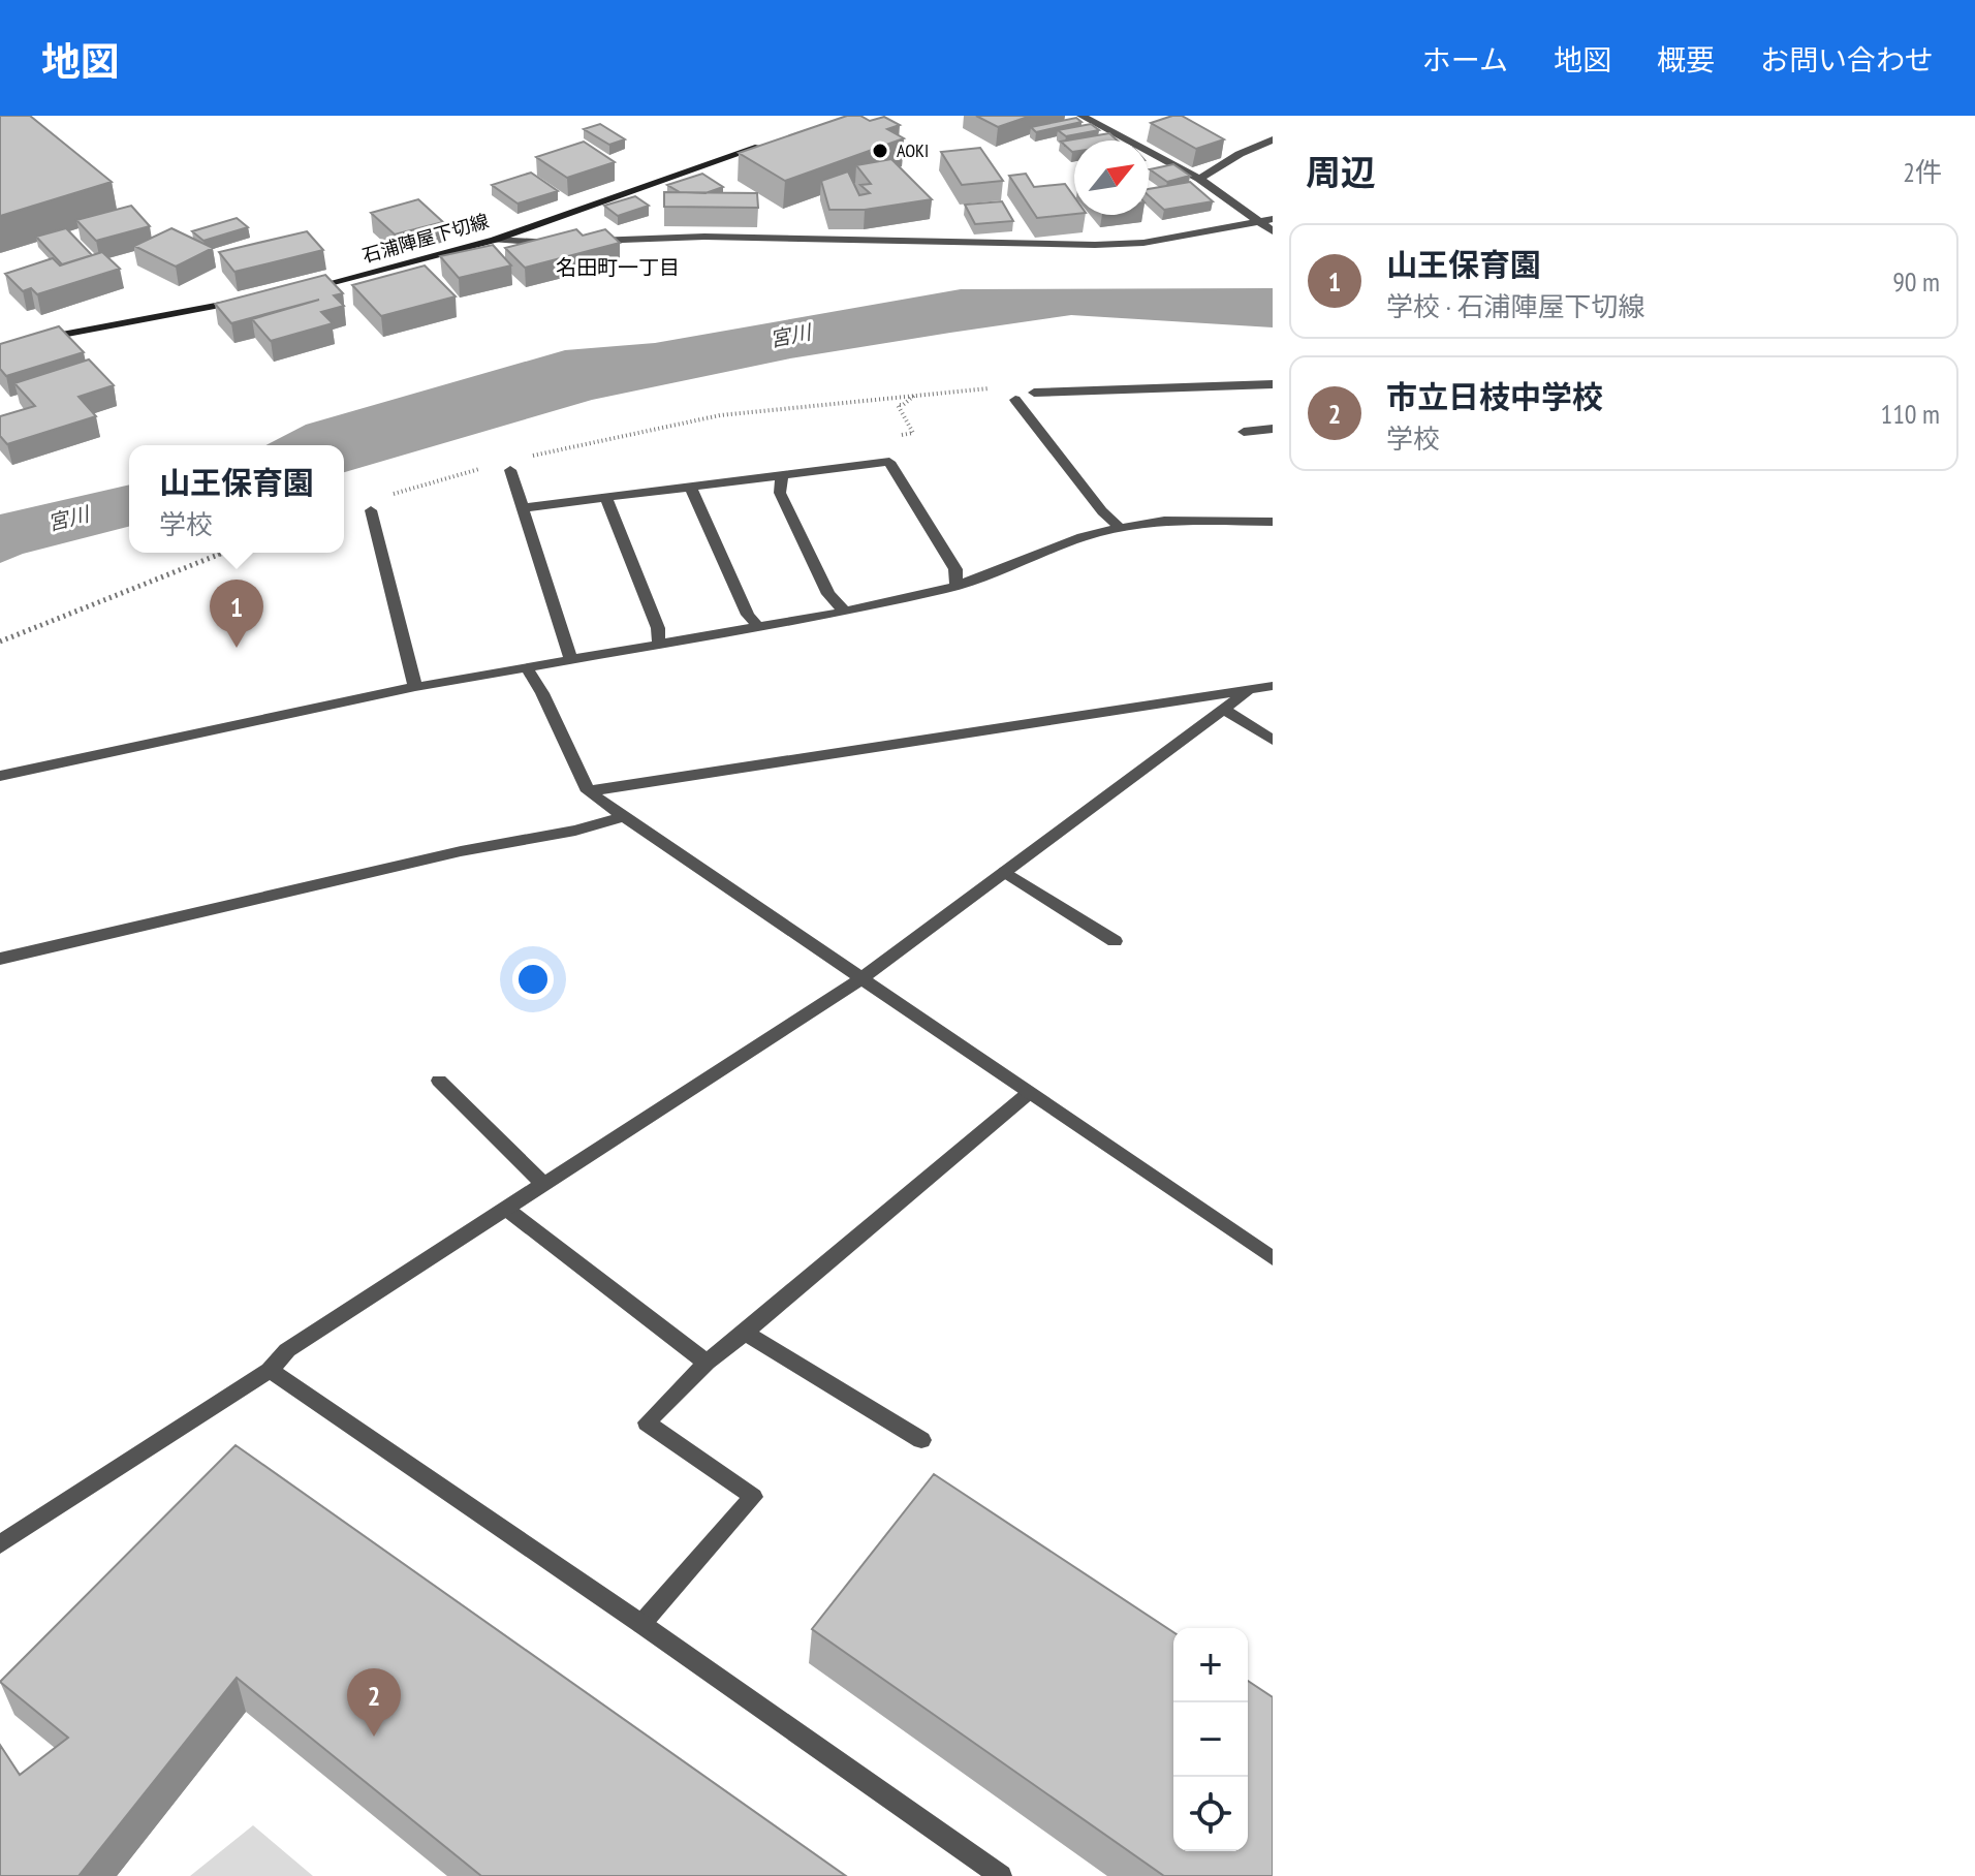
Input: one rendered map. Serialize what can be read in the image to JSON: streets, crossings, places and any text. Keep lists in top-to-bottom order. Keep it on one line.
{"streets":{"main road":["石浦陣屋下切線"]},"districts":["名田町一丁目"],"water":["宮川"],"places":["AOKI"],"north":"top right","page":{"header":"地図","nav":["ホーム","地図","概要","お問い合わせ"],"heading":["周辺","2件"],"list":[{"mark":"1","name":"山王保育園","note":"学校 · 石浦陣屋下切線","value":"90 m"},{"mark":"2","name":"市立日枝中学校","note":"学校","value":"110 m"}],"popup":["山王保育園","学校"],"pins":["1","2"],"map_buttons":["+","−"]}}
